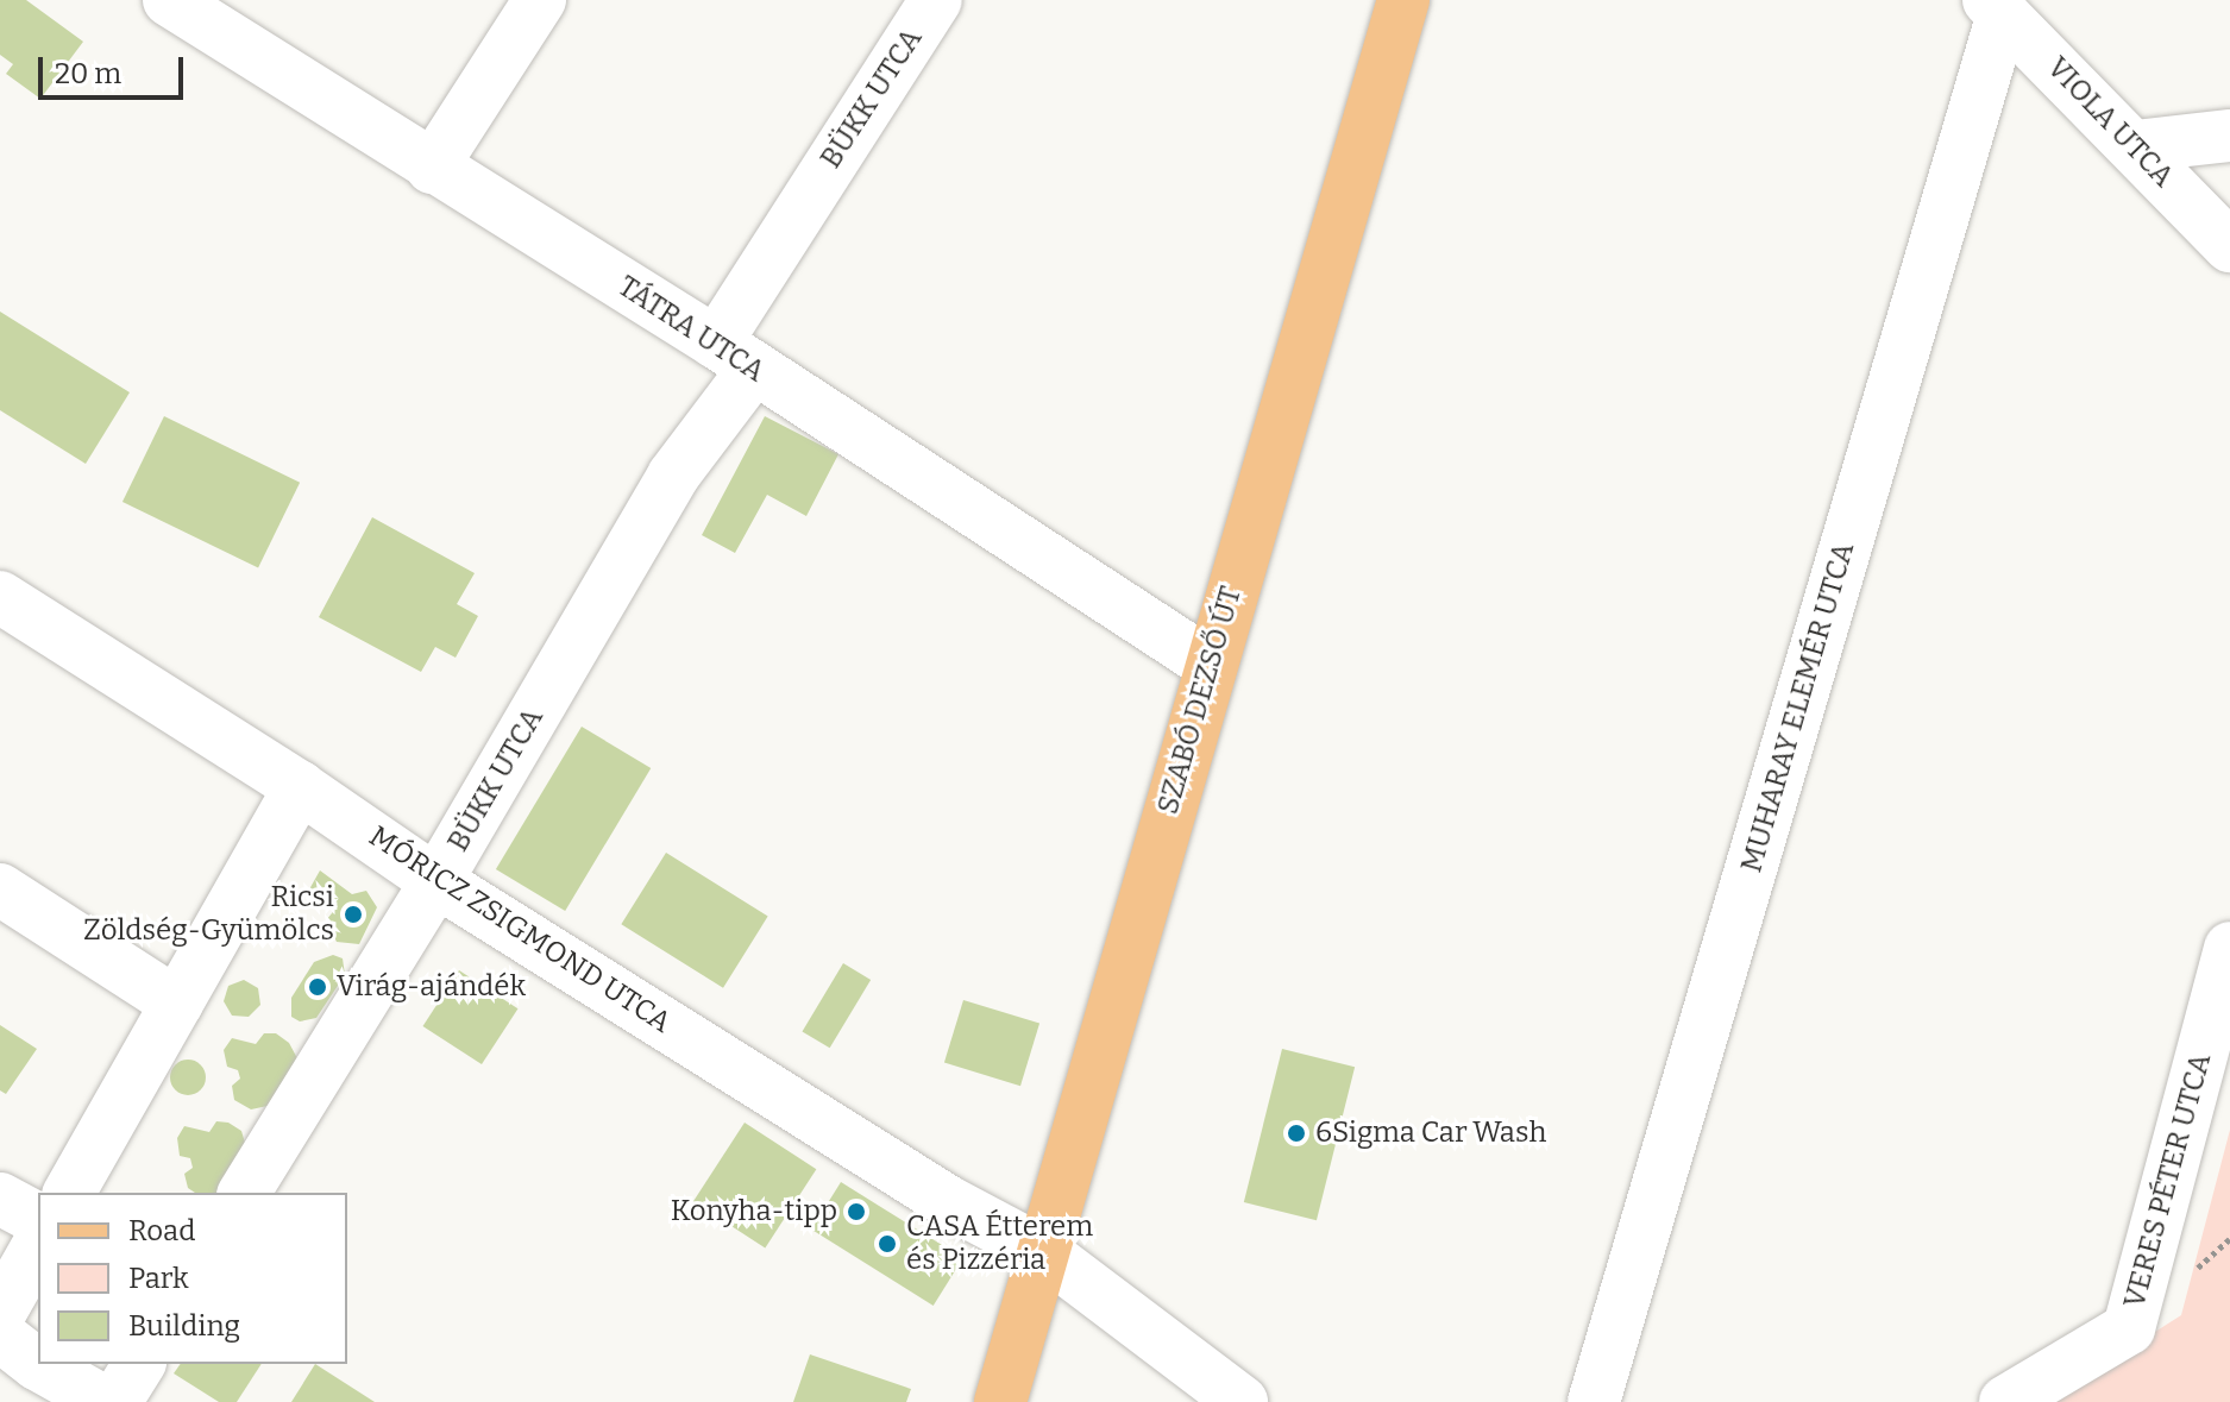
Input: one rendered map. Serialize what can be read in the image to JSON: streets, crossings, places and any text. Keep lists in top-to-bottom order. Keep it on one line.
{"streets":{"main road":["SZABÓ DEZSŐ ÚT"],"street":["BÜKK UTCA","VIOLA UTCA","TÁTRA UTCA","MUHARAY ELEMÉR UTCA","MÓRICZ ZSIGMOND UTCA","VERES PÉTER UTCA"]},"crossings":[["BÜKK UTCA","TÁTRA UTCA"],["BÜKK UTCA","MÓRICZ ZSIGMOND UTCA"],["VIOLA UTCA","MUHARAY ELEMÉR UTCA"],["TÁTRA UTCA","SZABÓ DEZSŐ ÚT"],["SZABÓ DEZSŐ ÚT","MÓRICZ ZSIGMOND UTCA"]],"places":["Ricsi Zöldség-Gyümölcs","Virág-ajándék","6Sigma Car Wash","Konyha-tipp","CASA Étterem és Pizzéria"],"legend":["Road","Park","Building"],"scale_bar":"20 m"}
